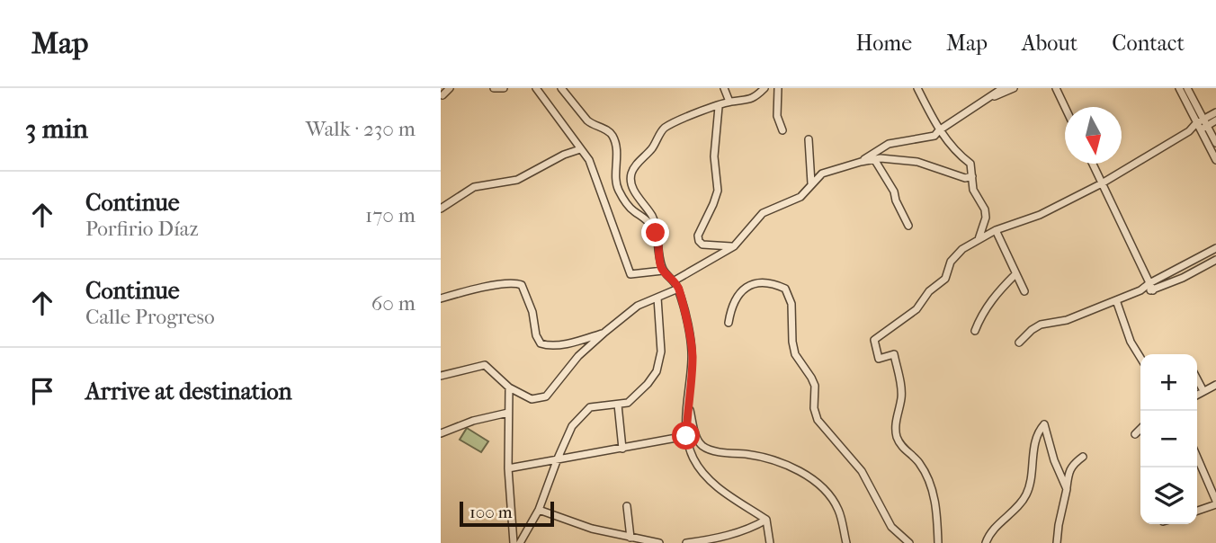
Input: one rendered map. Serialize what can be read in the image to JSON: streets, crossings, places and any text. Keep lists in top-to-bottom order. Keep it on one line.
{"scale_bar":"100 m","north":"bottom","page":{"header":"Map","nav":["Home","Map","About","Contact"],"heading":["3 min","Walk · 230 m"],"list":[["Continue","Porfirio Díaz","170 m"],["Continue","Calle Progreso","60 m"],"Arrive at destination"],"map_buttons":["+","−"],"scale":"100 m"}}
